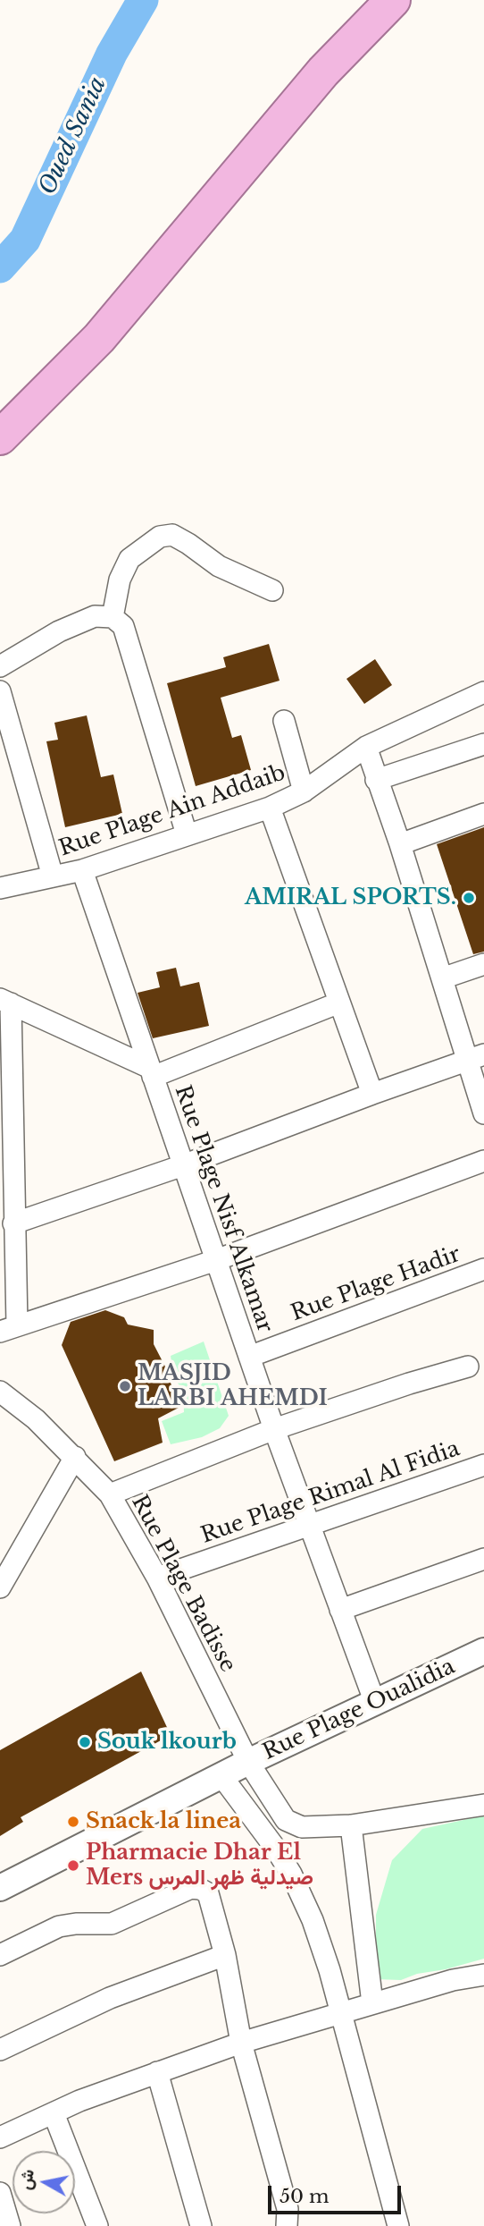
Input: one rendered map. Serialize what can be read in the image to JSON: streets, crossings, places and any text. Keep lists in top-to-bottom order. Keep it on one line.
{"streets":{"street":["Rue Plage Ain Addaib","Rue Plage Nisf Alkamar","Rue Plage Hadir","Rue Plage Rimal Al Fidia","Rue Plage Badisse","Rue Plage Oualidia"]},"crossings":[["Rue Plage Ain Addaib","Rue Plage Nisf Alkamar"],["Rue Plage Nisf Alkamar","Rue Plage Hadir"],["Rue Plage Nisf Alkamar","Rue Plage Rimal Al Fidia"],["Rue Plage Nisf Alkamar","Rue Plage Oualidia"],["Rue Plage Rimal Al Fidia","Rue Plage Badisse"],["Rue Plage Badisse","Rue Plage Oualidia"]],"water":["Oued Sania"],"places":["AMIRAL SPORTS.","MASJID LARBI AHEMDI","Souk lkourb","Snack la linea","Pharmacie Dhar El Mers صيدلية ظهر المرس"],"scale_bar":"50 m","north":"left"}
